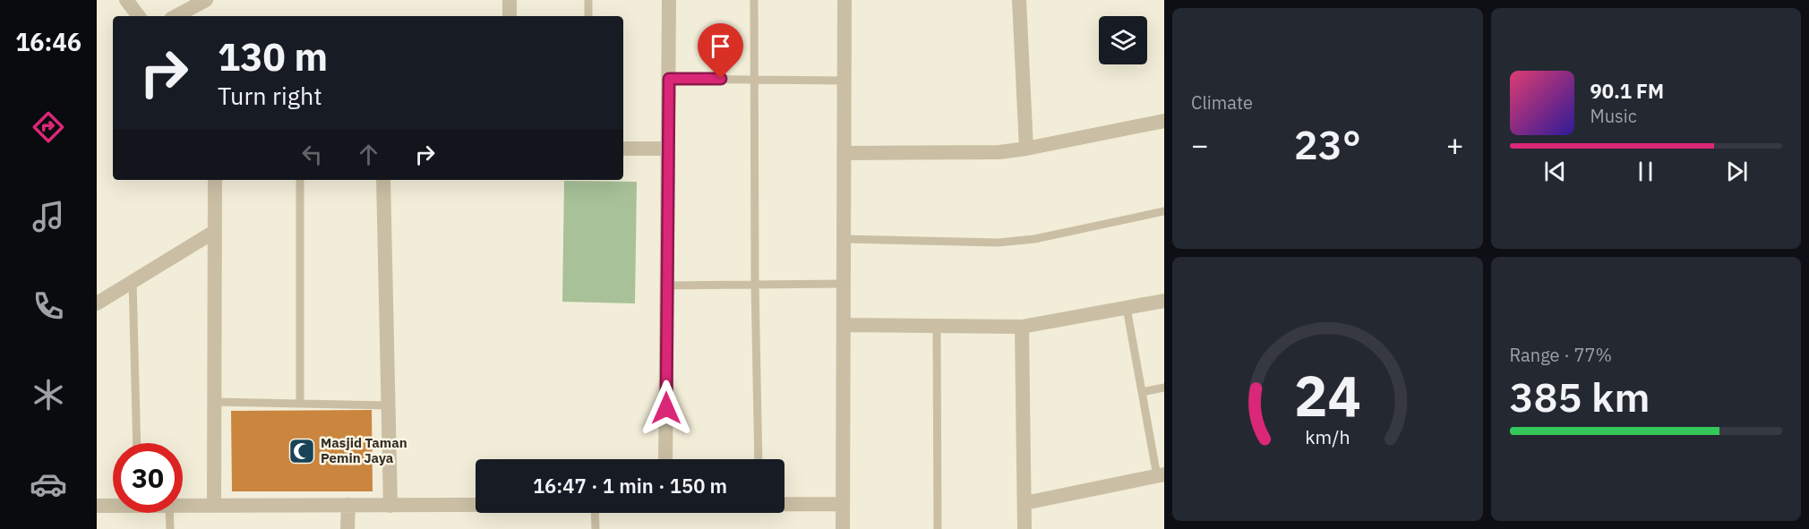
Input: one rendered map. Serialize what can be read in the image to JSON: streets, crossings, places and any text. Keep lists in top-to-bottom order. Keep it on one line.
{"places":{"mosque":["Masjid Taman Pemin Jaya"]},"page":{"tabs":"16:46","tile":["Climate",["Range · 77%","385 km"]],"turn":["130 m","Turn right"],"song":["90.1 FM","Music"],"heat":["−","23°","+"],"limit":"30","trip":"16:47 · 1 min · 150 m","gauge":["24","km/h"]}}
